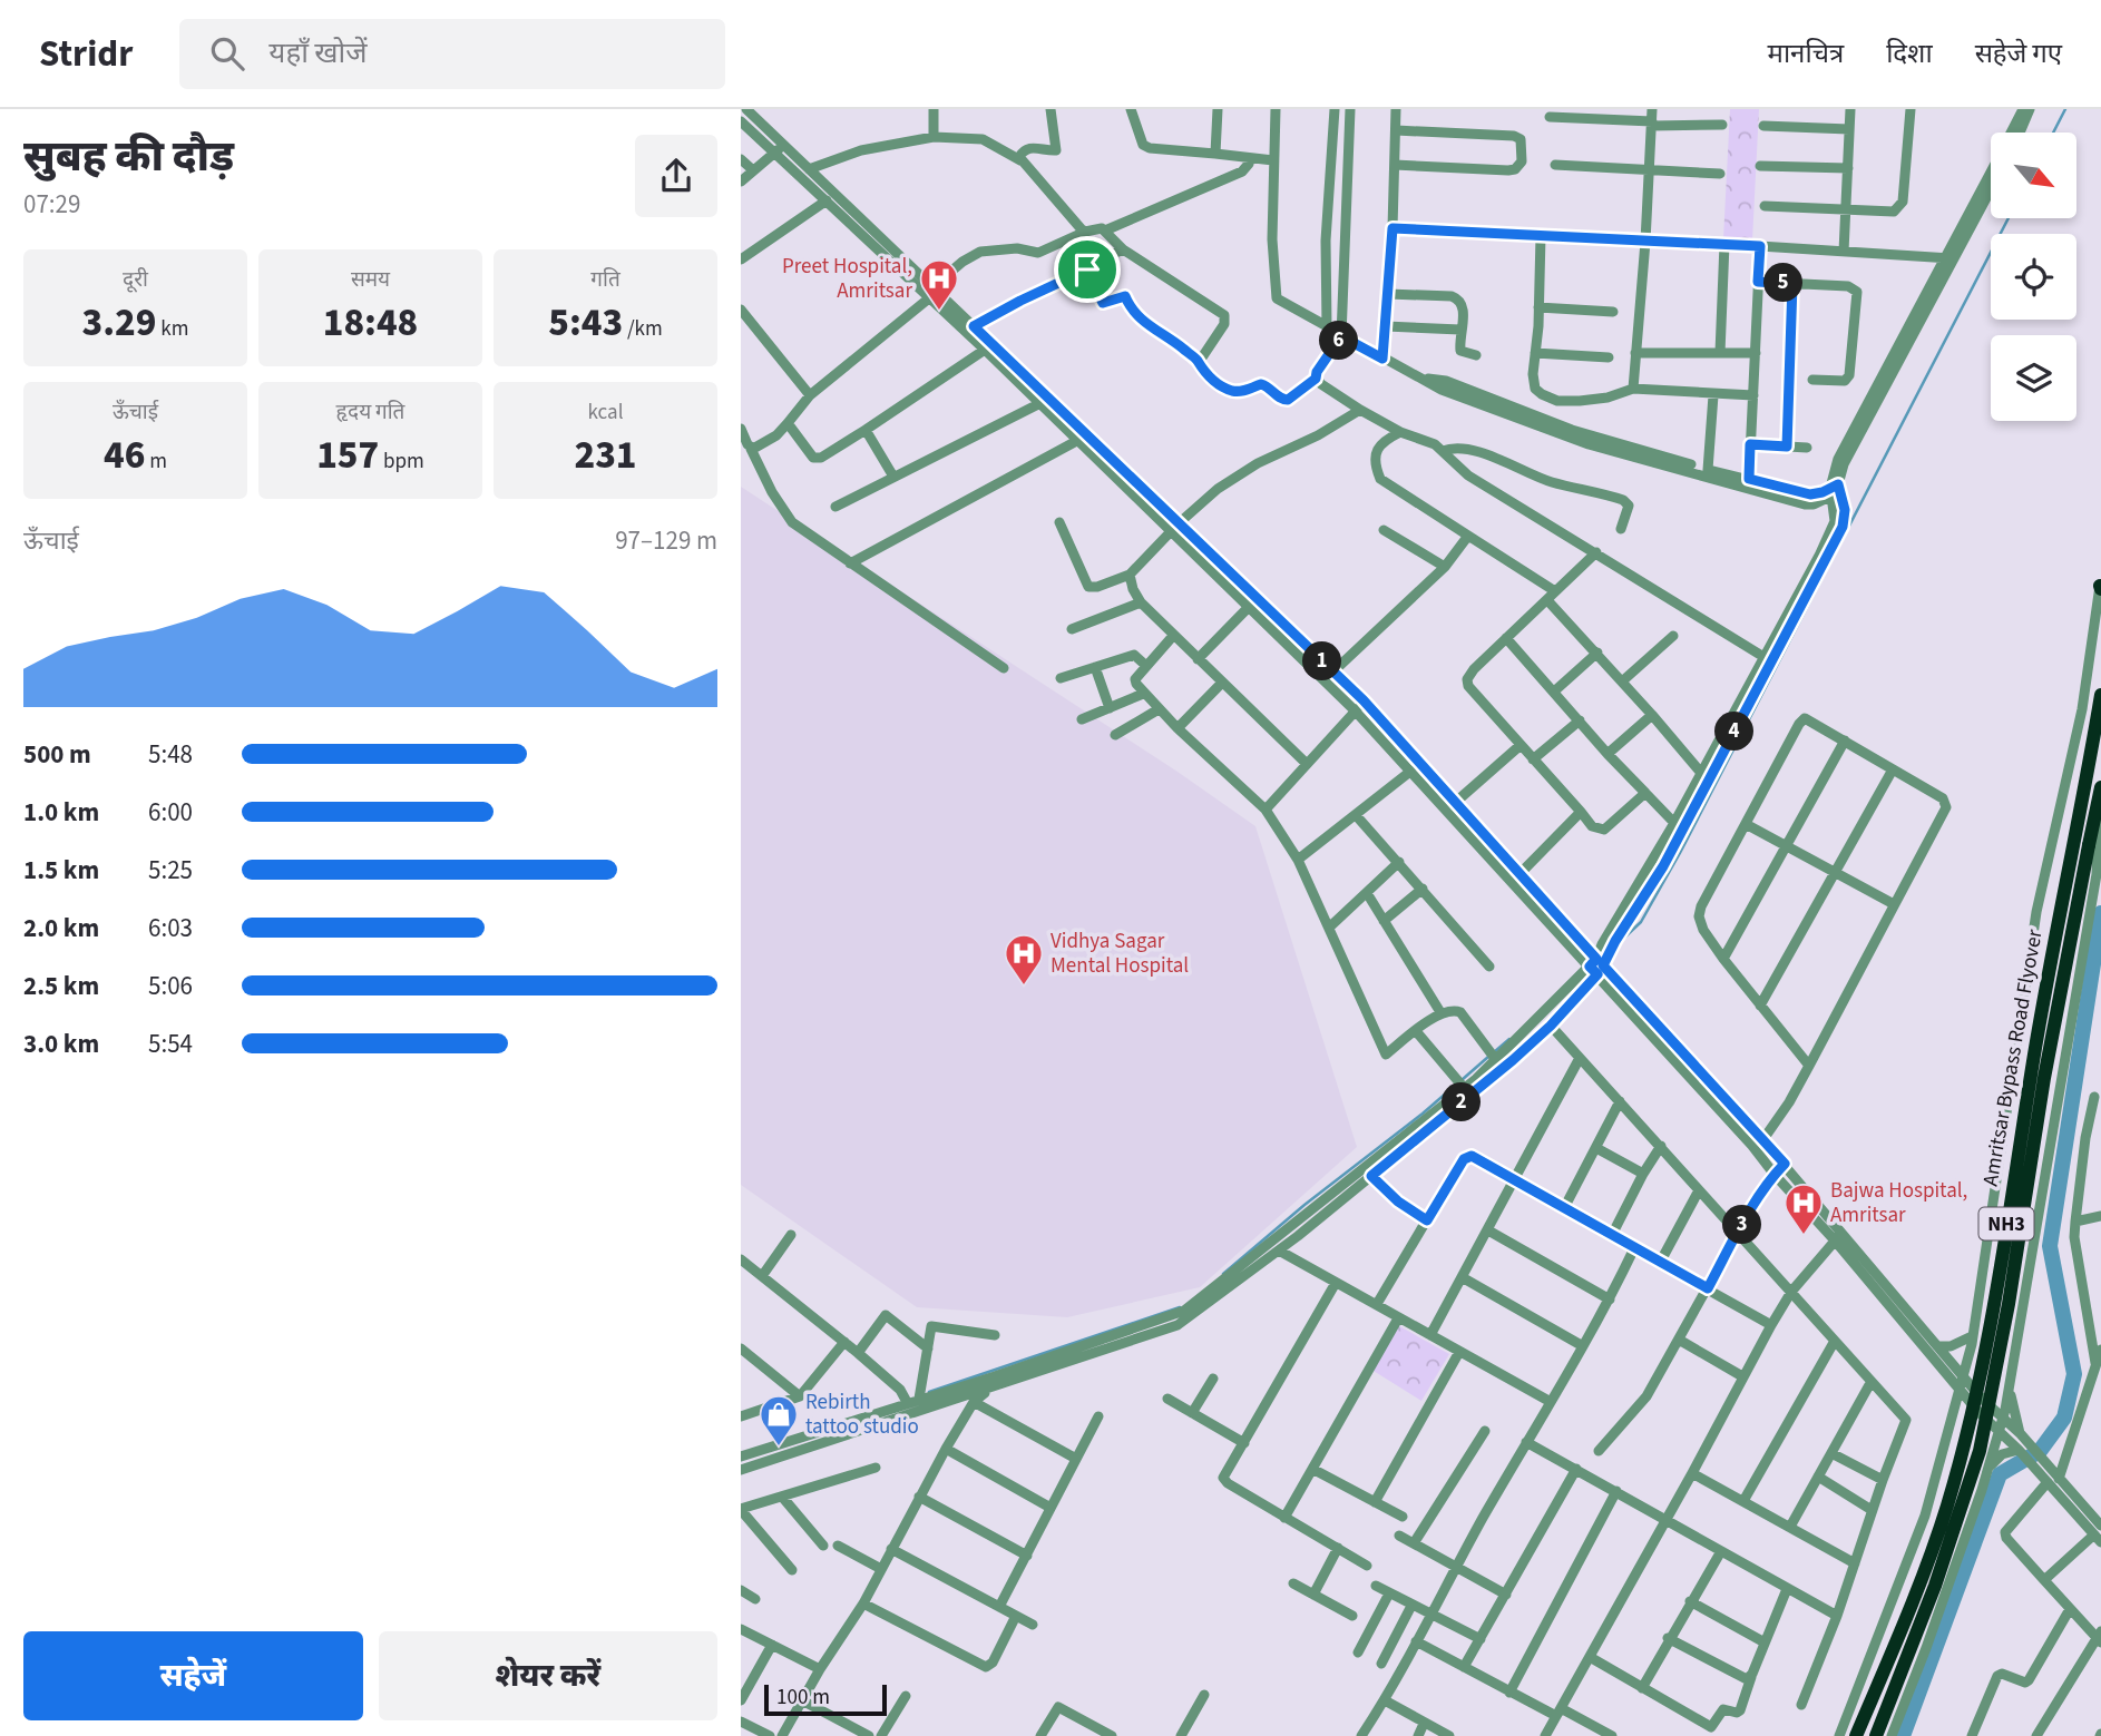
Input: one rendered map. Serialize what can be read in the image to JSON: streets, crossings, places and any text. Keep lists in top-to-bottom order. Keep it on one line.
{"streets":{"highway":["Amritsar Bypass Road Flyover","NH3"]},"crossings":[["Amritsar Bypass Road Flyover","NH3"]],"places":{"hospital":["Preet Hospital, Amritsar","Vidhya Sagar Mental Hospital","Bajwa Hospital, Amritsar"],"shop":["Rebirth tattoo studio"]},"scale_bar":"100 m","north":"bottom right","page":{"header":"Stridr","search":"यहाँ खोजें","nav":["मानचित्र","दिशा","सहेजे गए"],"heading":["सुबह की दौड़","07:29"],"stats":[["दूरी","3.29 km"],["समय","18:48"],["गति","5:43 /km"],["ऊँचाई","46 m"],["हृदय गति","157 bpm"],["kcal","231"]],"pins":["5","6","1","4","2","3"],"chart":["ऊँचाई","97–129 m"],"list":[{"name":"500 m","note":"5:48"},{"name":"1.0 km","note":"6:00"},{"name":"1.5 km","note":"5:25"},{"name":"2.0 km","note":"6:03"},{"name":"2.5 km","note":"5:06"},{"name":"3.0 km","note":"5:54"}],"buttons":["सहेजें","शेयर करें"],"scale":"100 m"}}
